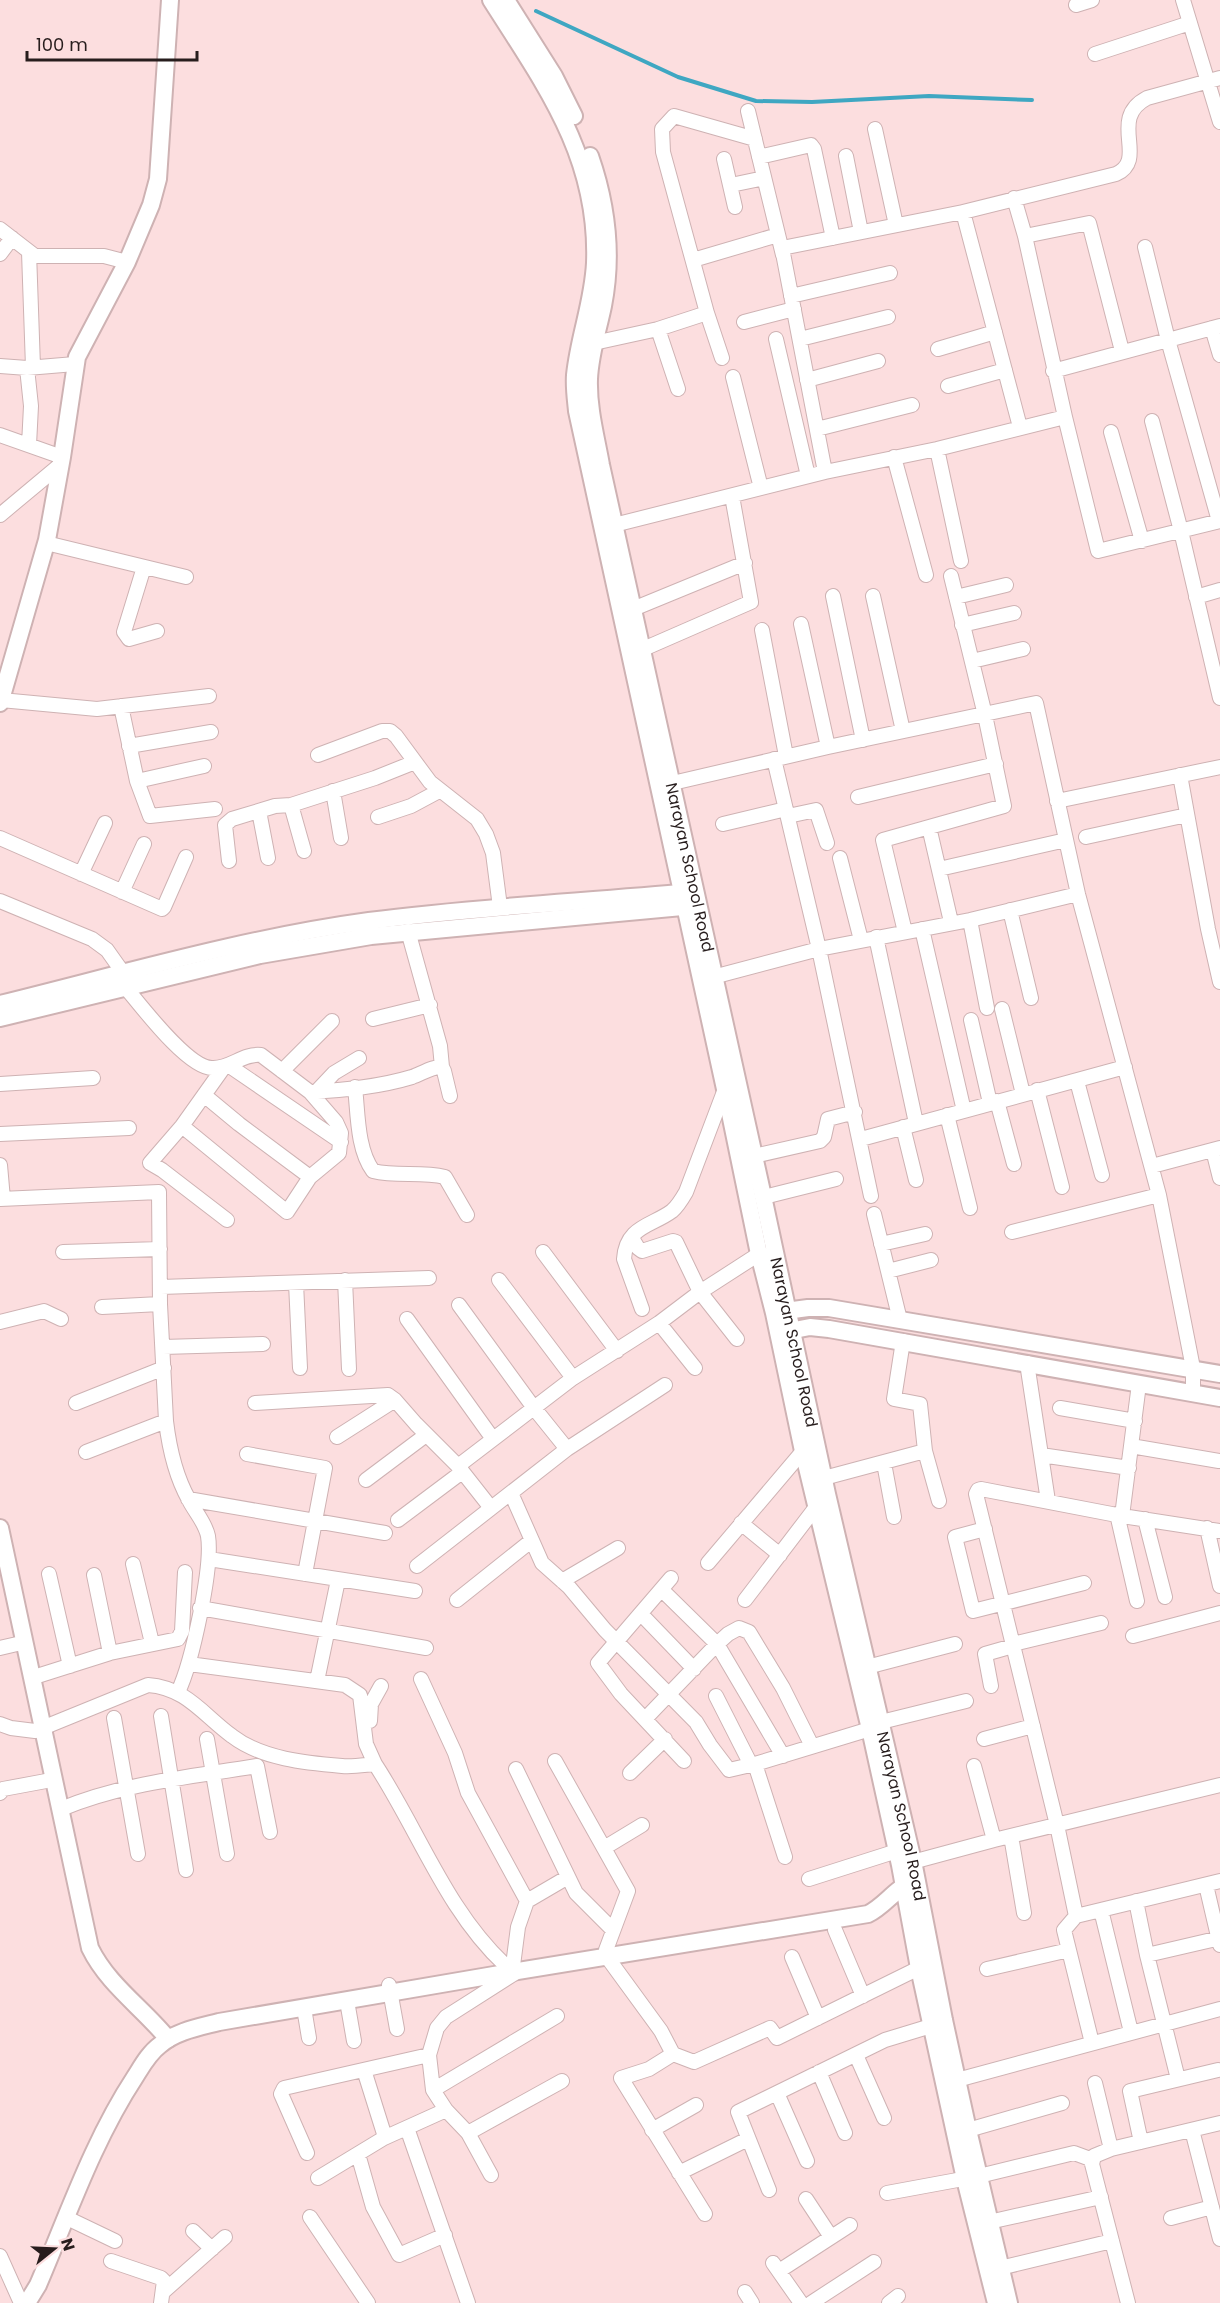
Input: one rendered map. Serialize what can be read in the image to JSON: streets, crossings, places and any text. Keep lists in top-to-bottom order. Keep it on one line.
{"streets":{"street":["Narayan School Road"]},"scale_bar":"100 m","north":"right"}
